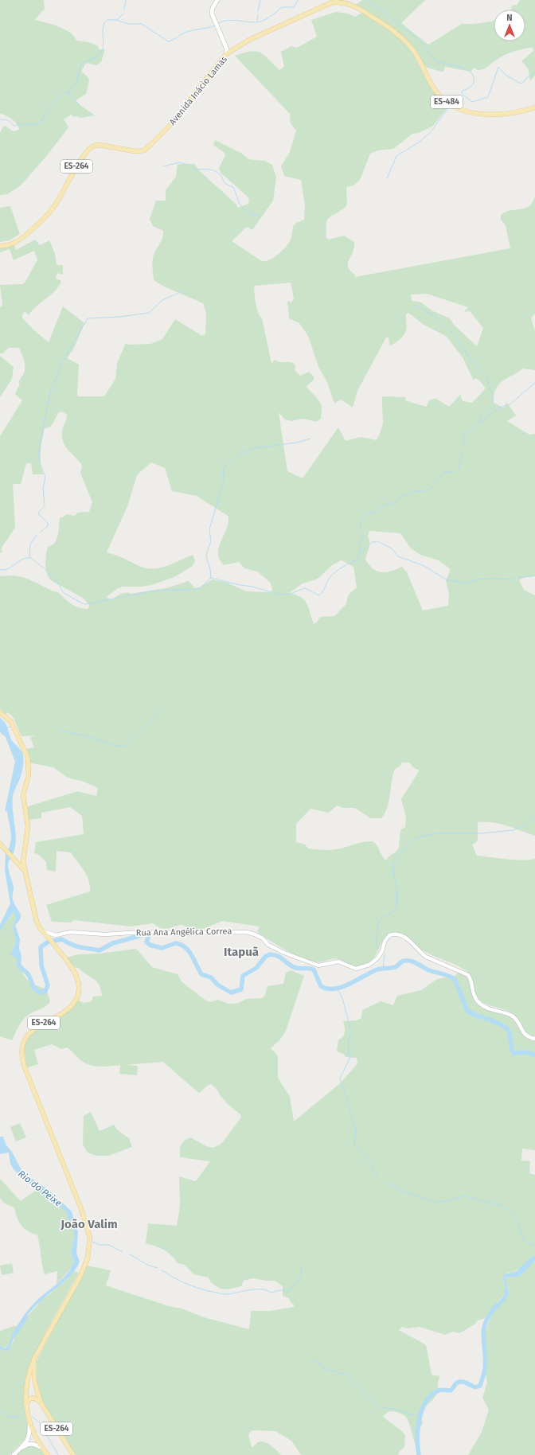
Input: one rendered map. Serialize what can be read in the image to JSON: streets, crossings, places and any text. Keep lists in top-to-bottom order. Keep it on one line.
{"streets":{"main road":["Avenida Inácio Lamas","ES-484","ES-264"],"street":["Rua Ana Angélica Correa"]},"crossings":[["ES-264","Rua Ana Angélica Correa"]],"districts":["Itapuã","João Valim"],"water":["Rio do Peixe"],"north":"top"}
